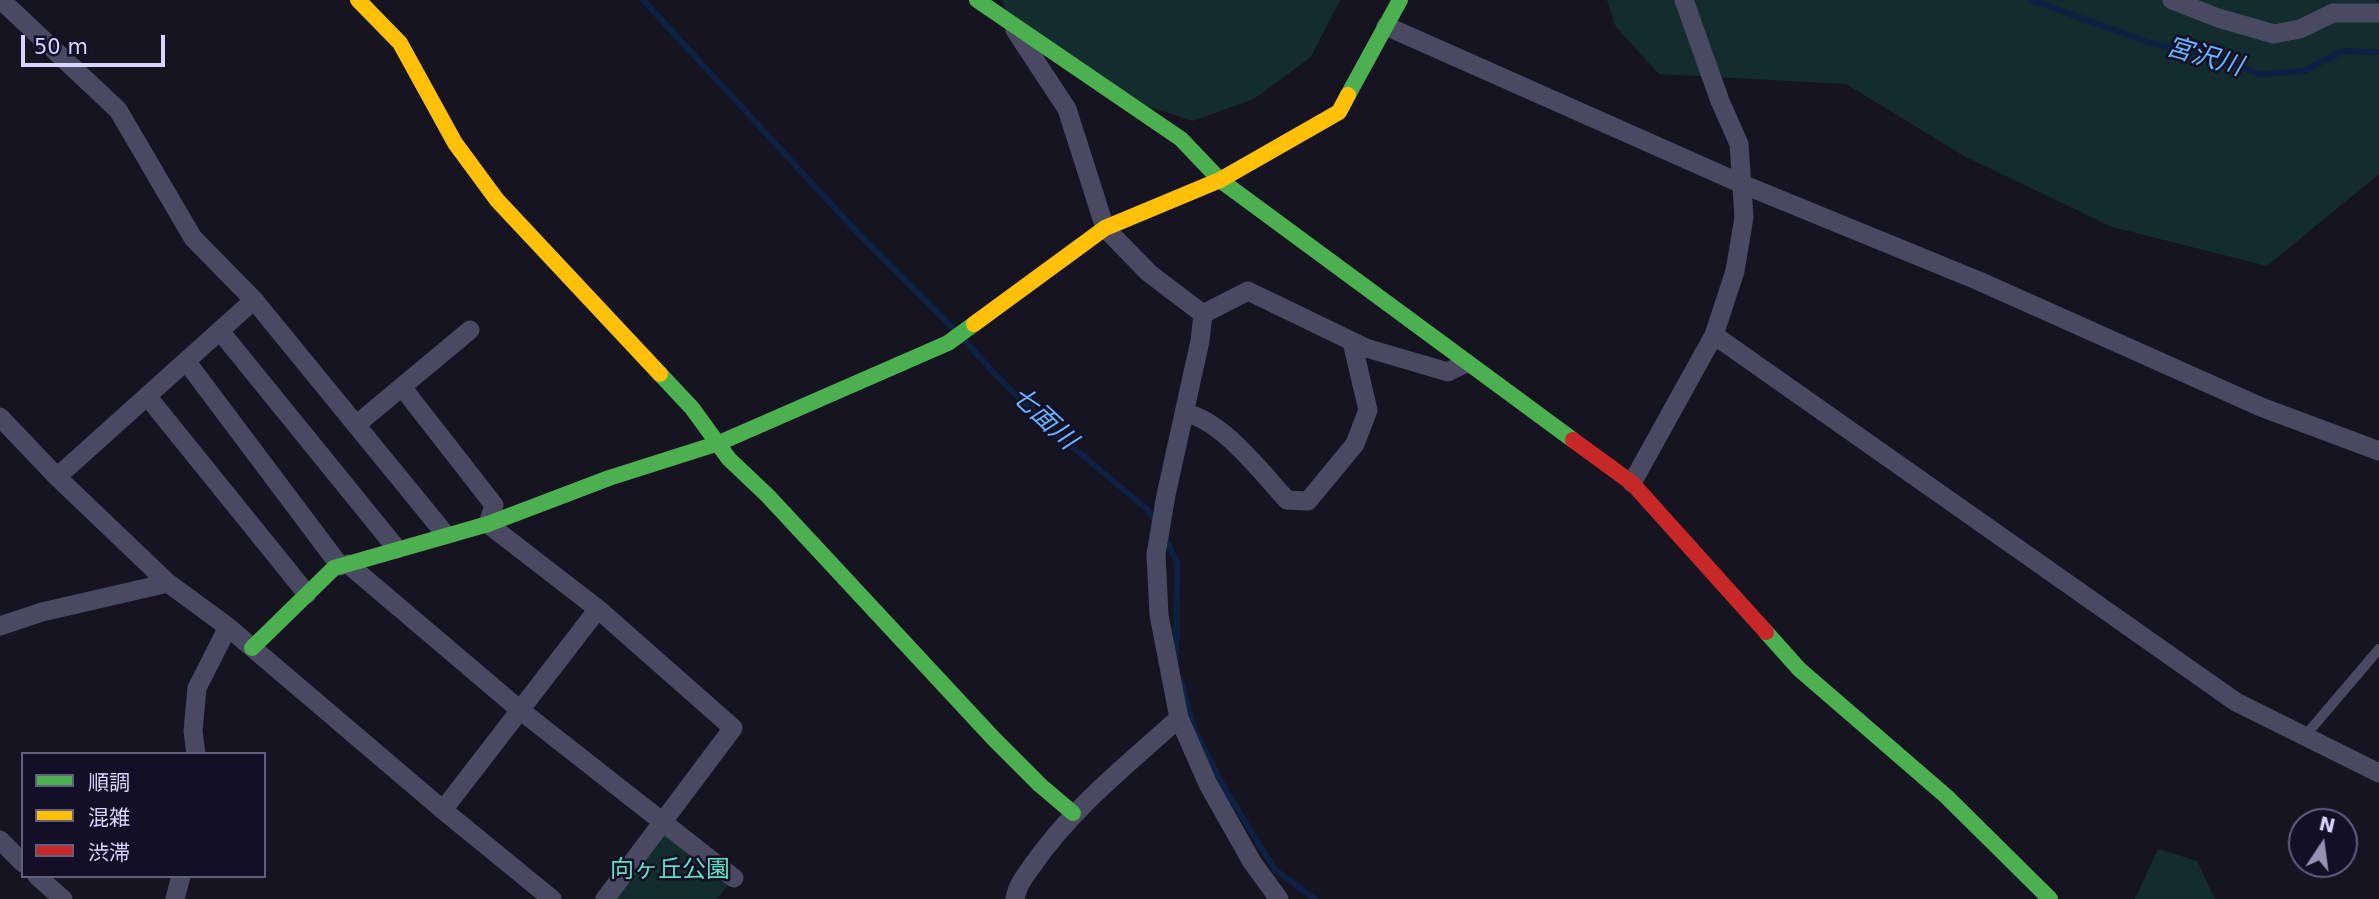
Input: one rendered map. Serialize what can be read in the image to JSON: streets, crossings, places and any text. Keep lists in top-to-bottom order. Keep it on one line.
{"water":["宮沢川","七面川"],"parks":["向ヶ丘公園"],"legend":["順調","混雑","渋滞"],"scale_bar":"50 m","north":"top"}
